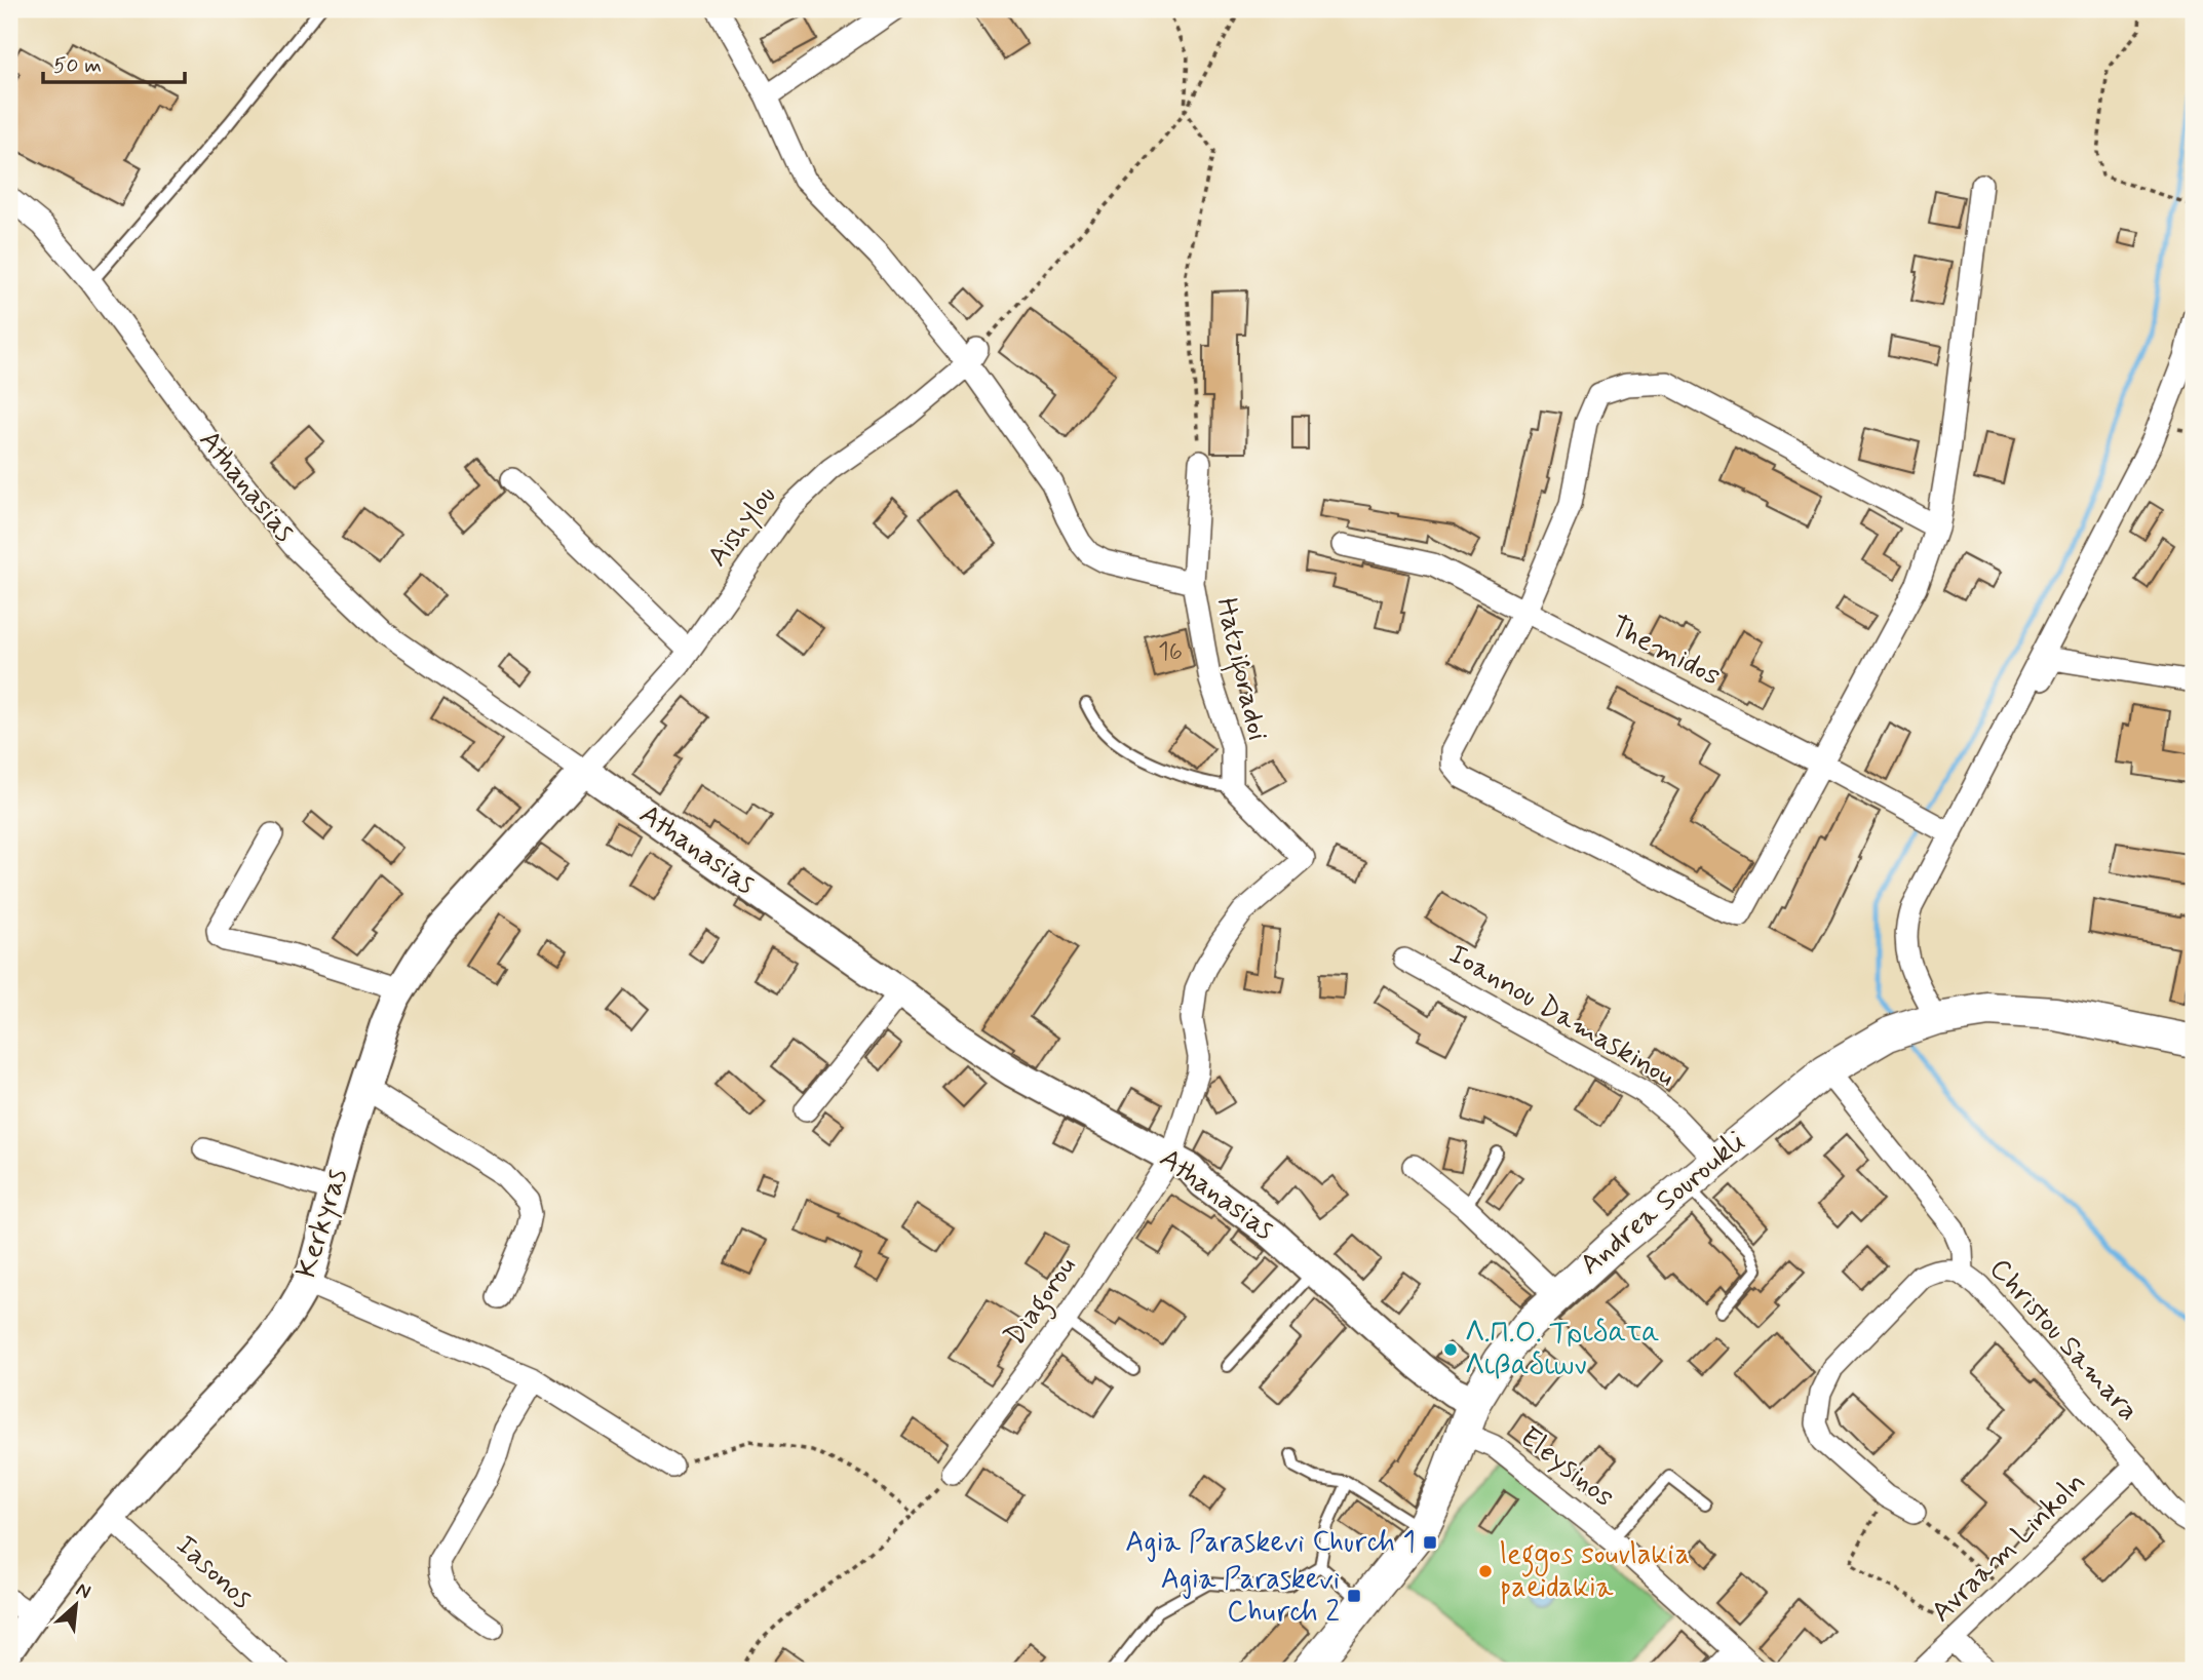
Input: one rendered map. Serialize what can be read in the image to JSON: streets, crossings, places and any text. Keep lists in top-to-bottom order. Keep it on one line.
{"streets":{"main road":["Andrea Souroukli"],"street":["Athanasias","Aishylou","Themidos","Hatziforadoi","Ioannou Damaskinou","Kerkyras","Diagorou","Christou Samara","Eleysinos","Avraam Linkoln","Iasonos"]},"crossings":[["Athanasias","Aishylou"],["Athanasias","Hatziforadoi"],["Athanasias","Andrea Souroukli"],["Athanasias","Kerkyras"],["Athanasias","Diagorou"],["Aishylou","Kerkyras"],["Hatziforadoi","Diagorou"],["Ioannou Damaskinou","Andrea Souroukli"],["Andrea Souroukli","Eleysinos"],["Kerkyras","Iasonos"],["Christou Samara","Avraam Linkoln"]],"places":{"other":["Λ.Π.Ο. Τριδατα Λιβαδιων","leggos souvlakia paeidakia"],"transit":["Agia Paraskevi Church 1","Agia Paraskevi Church 2"]},"house_numbers":["16"],"scale_bar":"50 m","north":"top right"}
